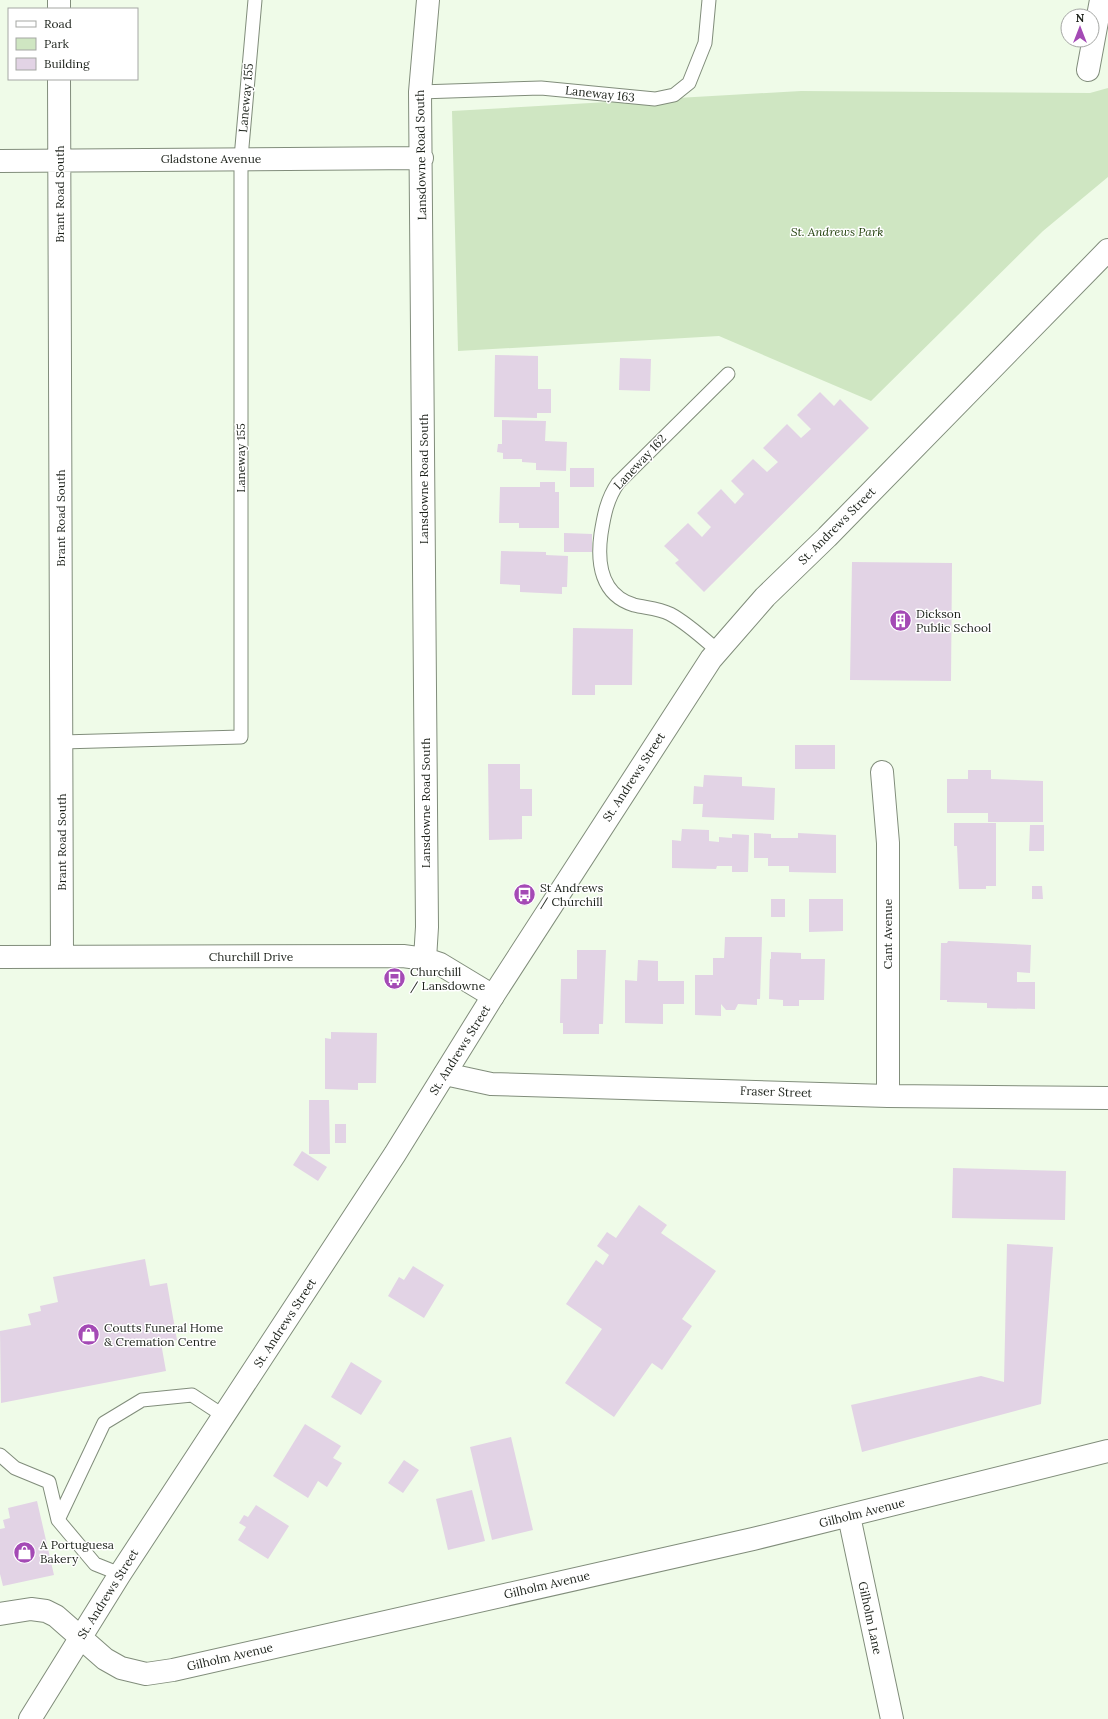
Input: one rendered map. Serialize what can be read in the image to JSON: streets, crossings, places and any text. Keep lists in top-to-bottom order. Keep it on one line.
{"streets":{"street":["Lansdowne Road South","Gladstone Avenue","Brant Road South","St. Andrews Street","Cant Avenue","Churchill Drive","Fraser Street","Gilholm Avenue","Gilholm Lane"],"lane":["Laneway 163","Laneway 155","Laneway 162"]},"crossings":[["Laneway 163","Lansdowne Road South"],["Laneway 155","Gladstone Avenue"],["Laneway 155","Brant Road South"],["Lansdowne Road South","Gladstone Avenue"],["Lansdowne Road South","Churchill Drive"],["Gladstone Avenue","Brant Road South"],["Brant Road South","Churchill Drive"],["Laneway 162","St. Andrews Street"],["St. Andrews Street","Churchill Drive"],["St. Andrews Street","Fraser Street"],["St. Andrews Street","Gilholm Avenue"],["Cant Avenue","Fraser Street"],["Gilholm Avenue","Gilholm Lane"]],"parks":["St. Andrews Park"],"places":{"building":["Dickson Public School"],"bus stop":["St Andrews / Churchill","Churchill / Lansdowne"],"shop":["Coutts Funeral Home & Cremation Centre","A Portuguesa Bakery"]},"legend":["Road","Park","Building"],"north":"top"}
